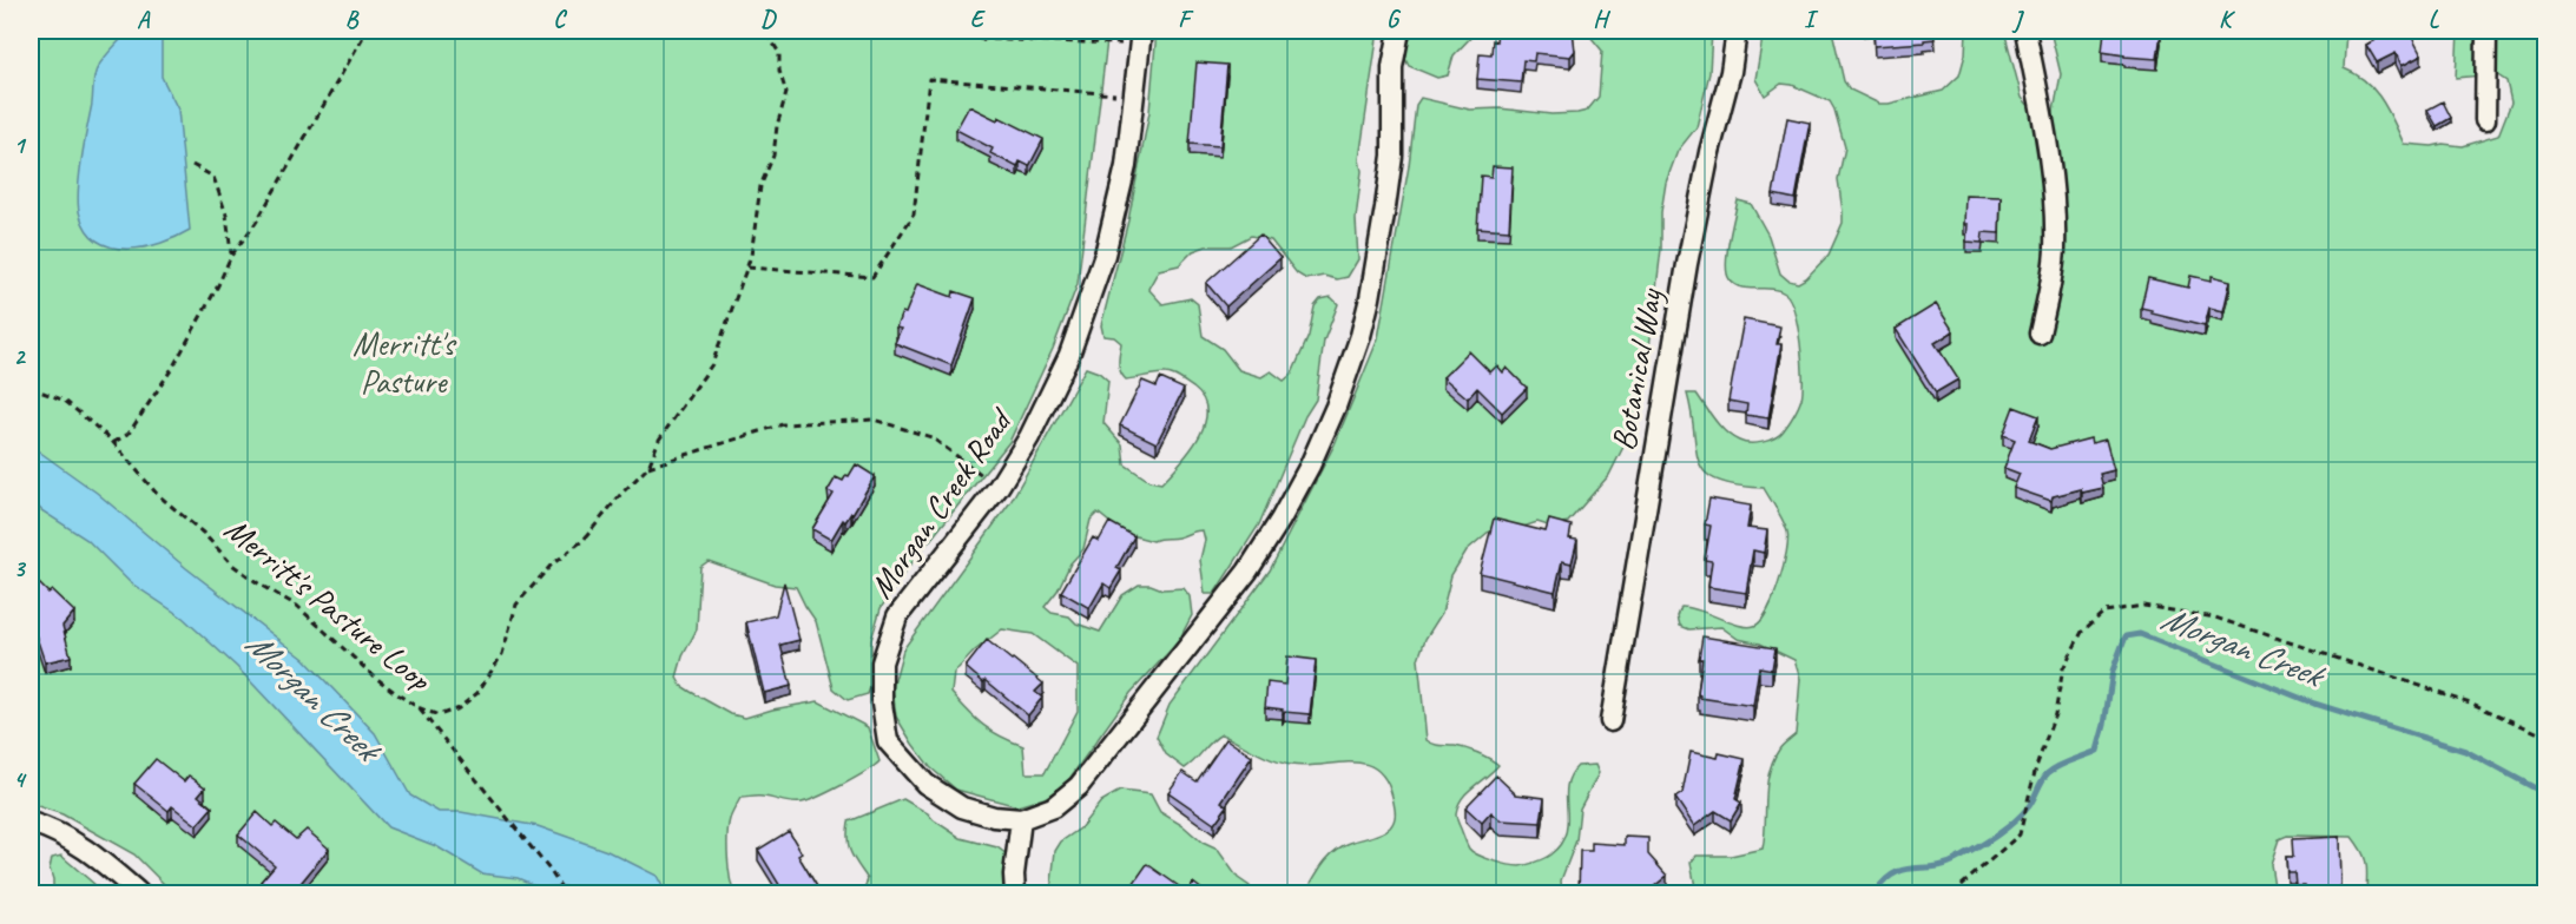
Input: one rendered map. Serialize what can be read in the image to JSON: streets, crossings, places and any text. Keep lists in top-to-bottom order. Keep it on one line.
{"streets":{"street":["Botanical Way","Morgan Creek Road"],"path":["Merritt's Pasture Loop"]},"water":["Morgan Creek"],"parks":["Merritt's Pasture"],"grid":{"columns":["A","B","C","D","E","F","G","H","I","J","K","L"],"rows":["1","2","3","4"]}}
